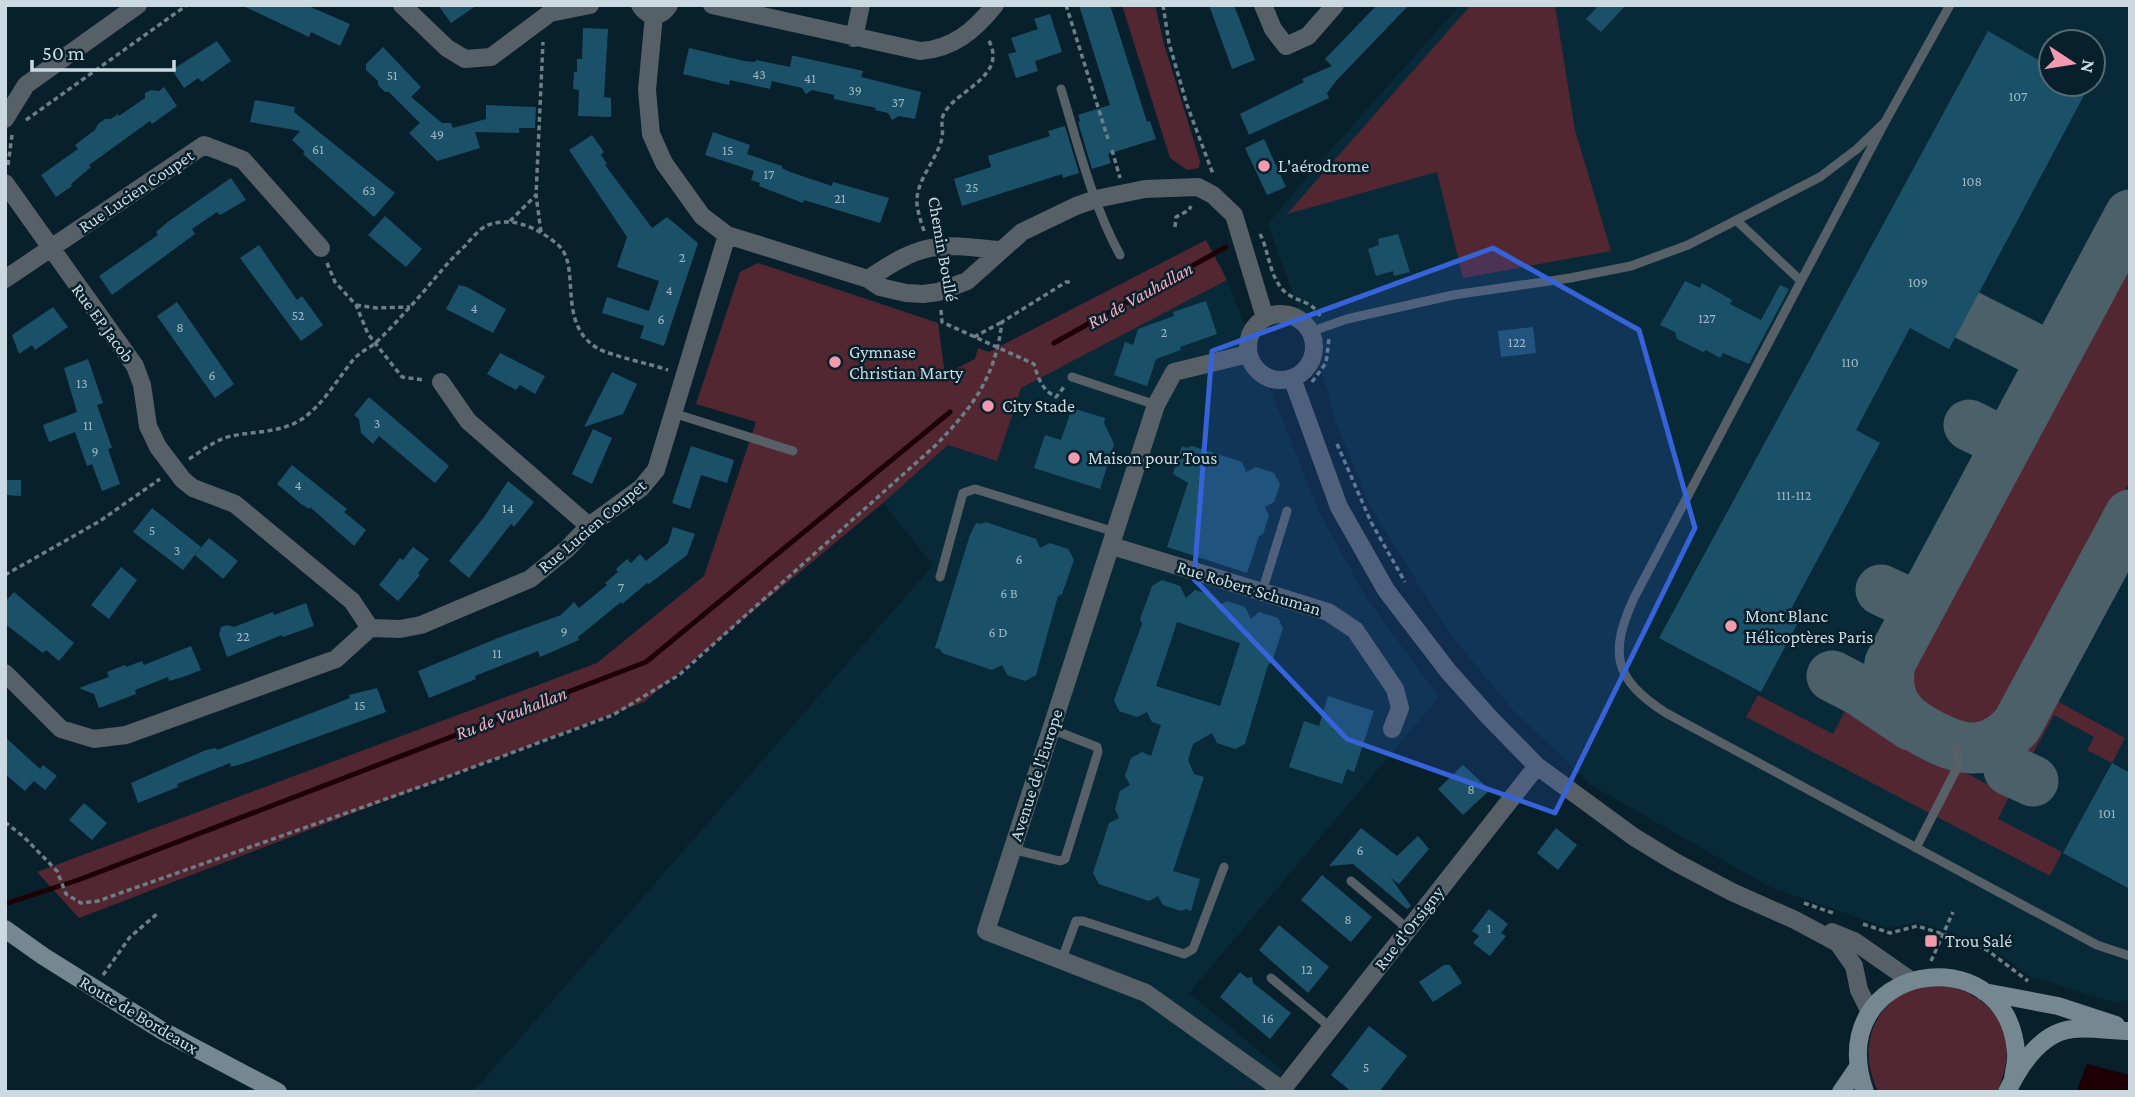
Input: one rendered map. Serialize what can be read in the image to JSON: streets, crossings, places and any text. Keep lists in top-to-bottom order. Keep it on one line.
{"streets":{"main road":["Route de Bordeaux"],"street":["Rue Lucien Coupet","Rue EP Jacob","Rue Robert Schuman","Avenue de l'Europe","Rue d'Orsigny"],"path":["Chemin Boullé"]},"crossings":[["Rue Lucien Coupet","Rue EP Jacob"],["Rue Robert Schuman","Avenue de l'Europe"],["Avenue de l'Europe","Rue d'Orsigny"]],"water":["Ru de Vauhallan"],"places":{"other":["L'aérodrome","Gymnase Christian Marty","City Stade","Maison pour Tous","Mont Blanc Hélicoptères Paris"],"transit":["Trou Salé"]},"house_numbers":["43","51","41","39","107","37","49","61","15","17","108","25","63","21","2","109","4","4","52","127","6","8","2","122","110","6","13","3","11","9","4","111-112","14","5","3","6","7","6 B","9","6 D","22","11","15","8","101","6","8","1","12","16","5"],"scale_bar":"50 m","north":"right"}
